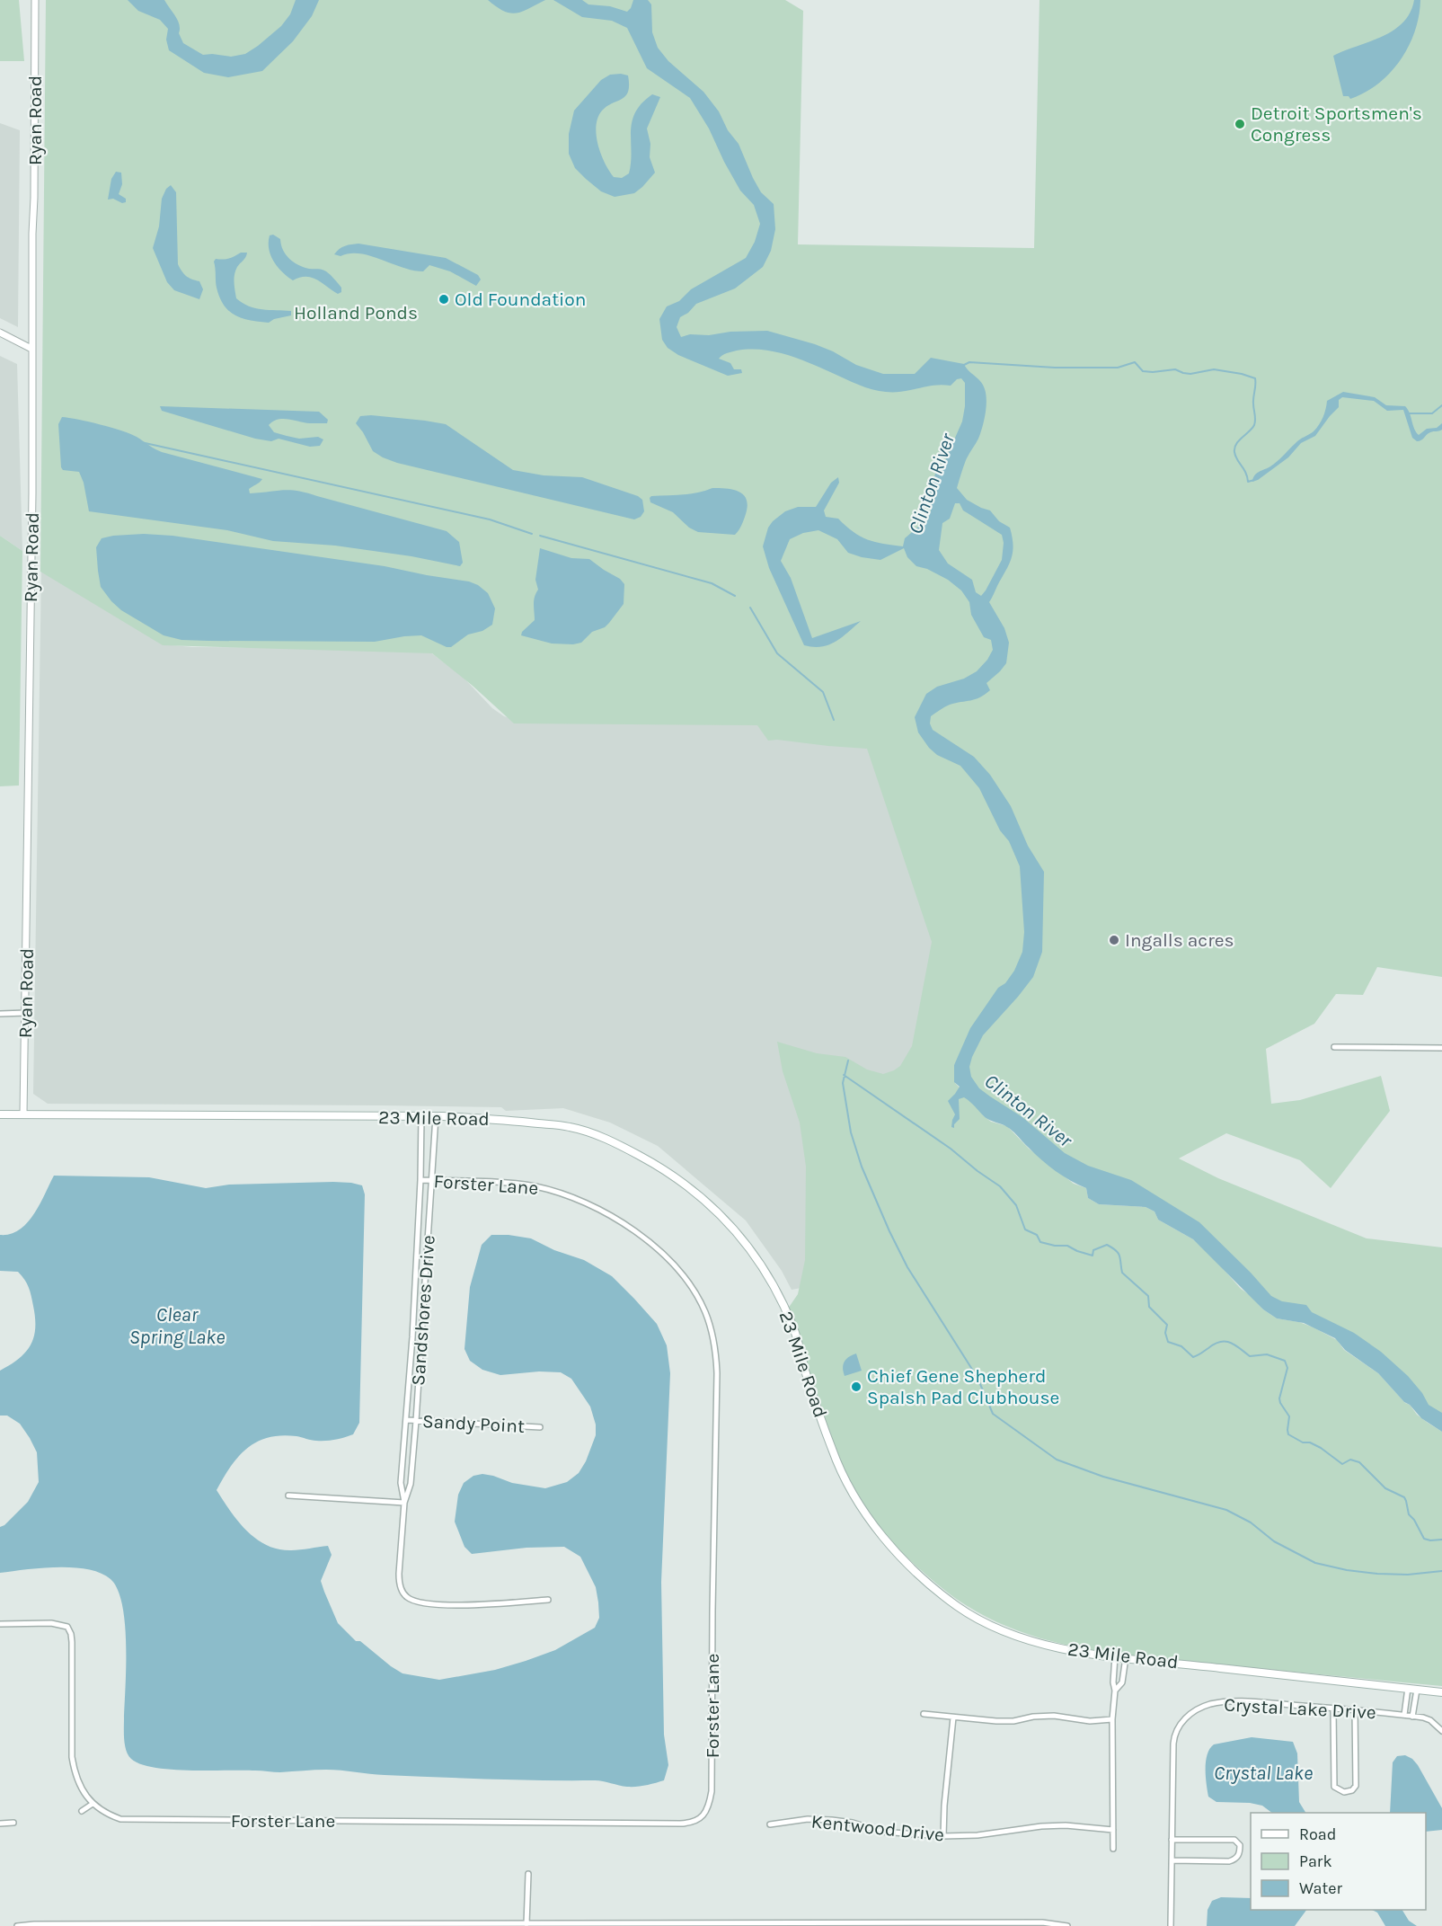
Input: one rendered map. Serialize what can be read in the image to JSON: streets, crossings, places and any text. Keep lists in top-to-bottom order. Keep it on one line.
{"streets":{"main road":["23 Mile Road"],"street":["Ryan Road","Forster Lane","Sandshores Drive","Sandy Point","Crystal Lake Drive","Kentwood Drive"]},"crossings":[["Ryan Road","23 Mile Road"],["23 Mile Road","Sandshores Drive"],["23 Mile Road","Crystal Lake Drive"],["Forster Lane","Sandshores Drive"],["Sandshores Drive","Sandy Point"]],"water":["Clinton River","Clear Spring Lake","Crystal Lake"],"parks":["Holland Ponds"],"places":["Detroit Sportsmen's Congress","Old Foundation","Ingalls acres","Chief Gene Shepherd Spalsh Pad Clubhouse"],"legend":["Road","Park","Water"]}
